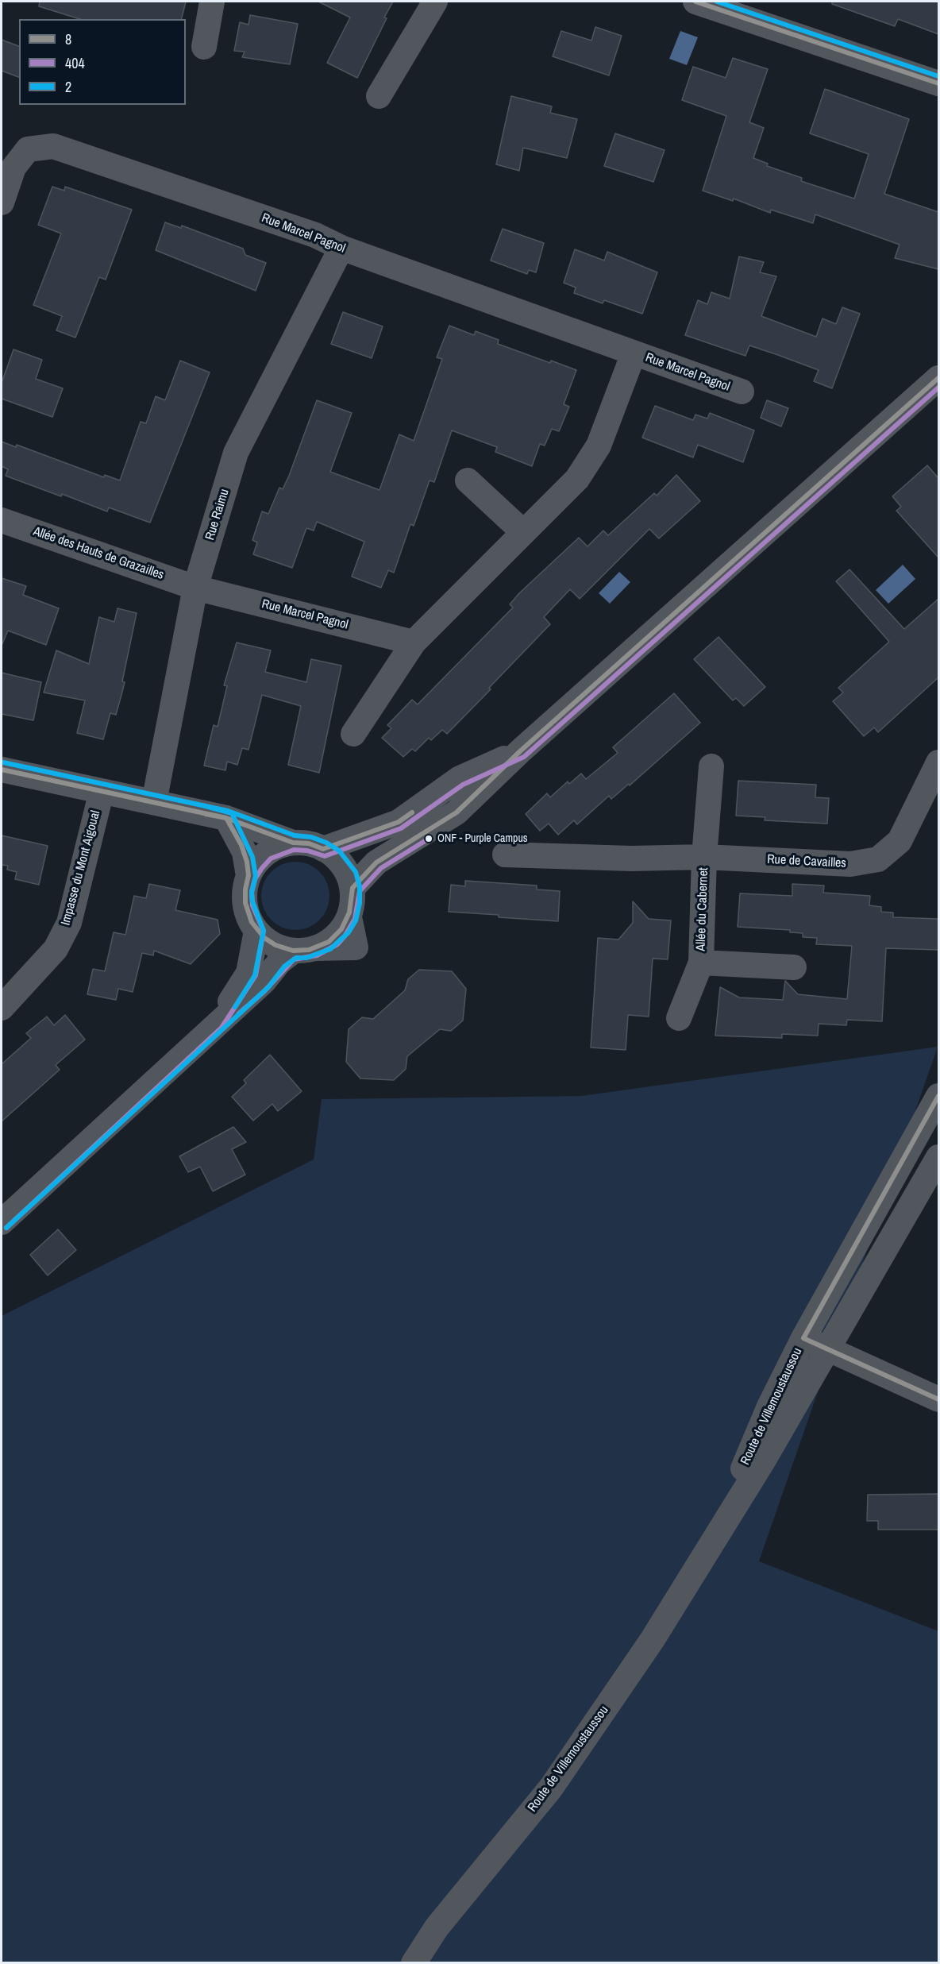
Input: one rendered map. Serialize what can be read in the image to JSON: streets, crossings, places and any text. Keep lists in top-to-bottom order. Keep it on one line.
{"streets":{"street":["Rue Marcel Pagnol","Rue Raimu","Allée des Hauts de Grazailles","Rue de Cavailles","Impasse du Mont Aigoual","Allée du Cabernet","Route de Villemoustaussou"]},"crossings":[["Rue Marcel Pagnol","Rue Raimu"],["Rue Marcel Pagnol","Allée des Hauts de Grazailles"],["Rue Raimu","Allée des Hauts de Grazailles"],["Rue de Cavailles","Allée du Cabernet"]],"places":["ONF - Purple Campus"],"lines":["transit line 8","transit line 2","transit line 404"],"legend":["8","404","2"]}
